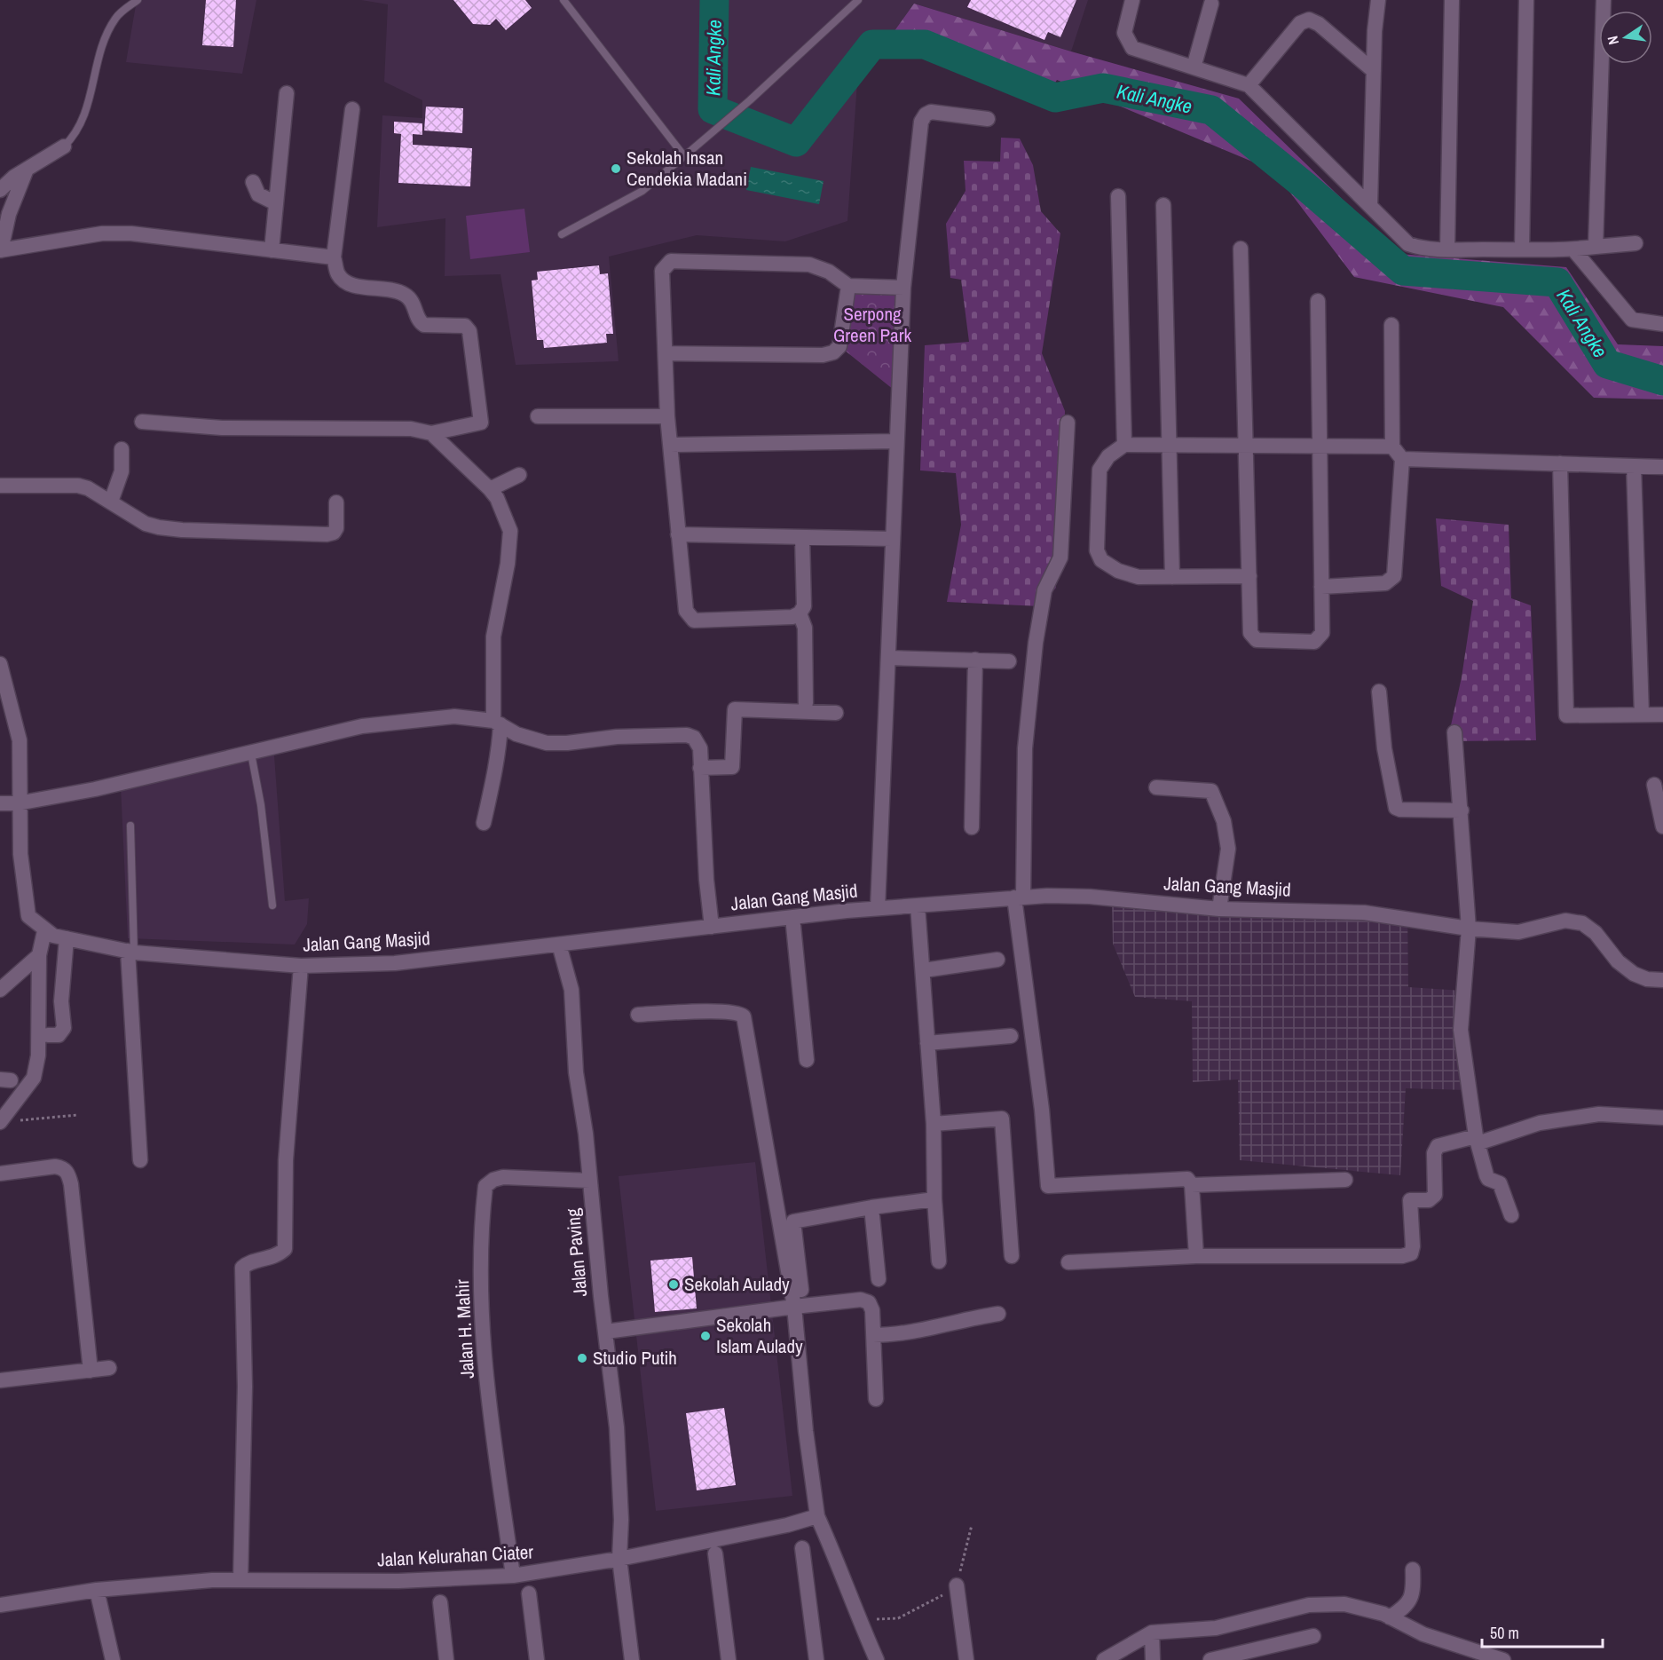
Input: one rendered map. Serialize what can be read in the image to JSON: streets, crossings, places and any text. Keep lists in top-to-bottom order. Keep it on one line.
{"streets":{"street":["Jalan Gang Masjid","Jalan Paving","Jalan H. Mahir","Jalan Kelurahan Ciater"]},"crossings":[["Jalan Gang Masjid","Jalan Paving"],["Jalan Paving","Jalan H. Mahir"],["Jalan Paving","Jalan Kelurahan Ciater"],["Jalan H. Mahir","Jalan Kelurahan Ciater"]],"water":["Kali Angke"],"parks":["Serpong Green Park"],"places":["Sekolah Insan Cendekia Madani","Sekolah Aulady","Sekolah Islam Aulady","Studio Putih"],"scale_bar":"50 m","north":"left"}
